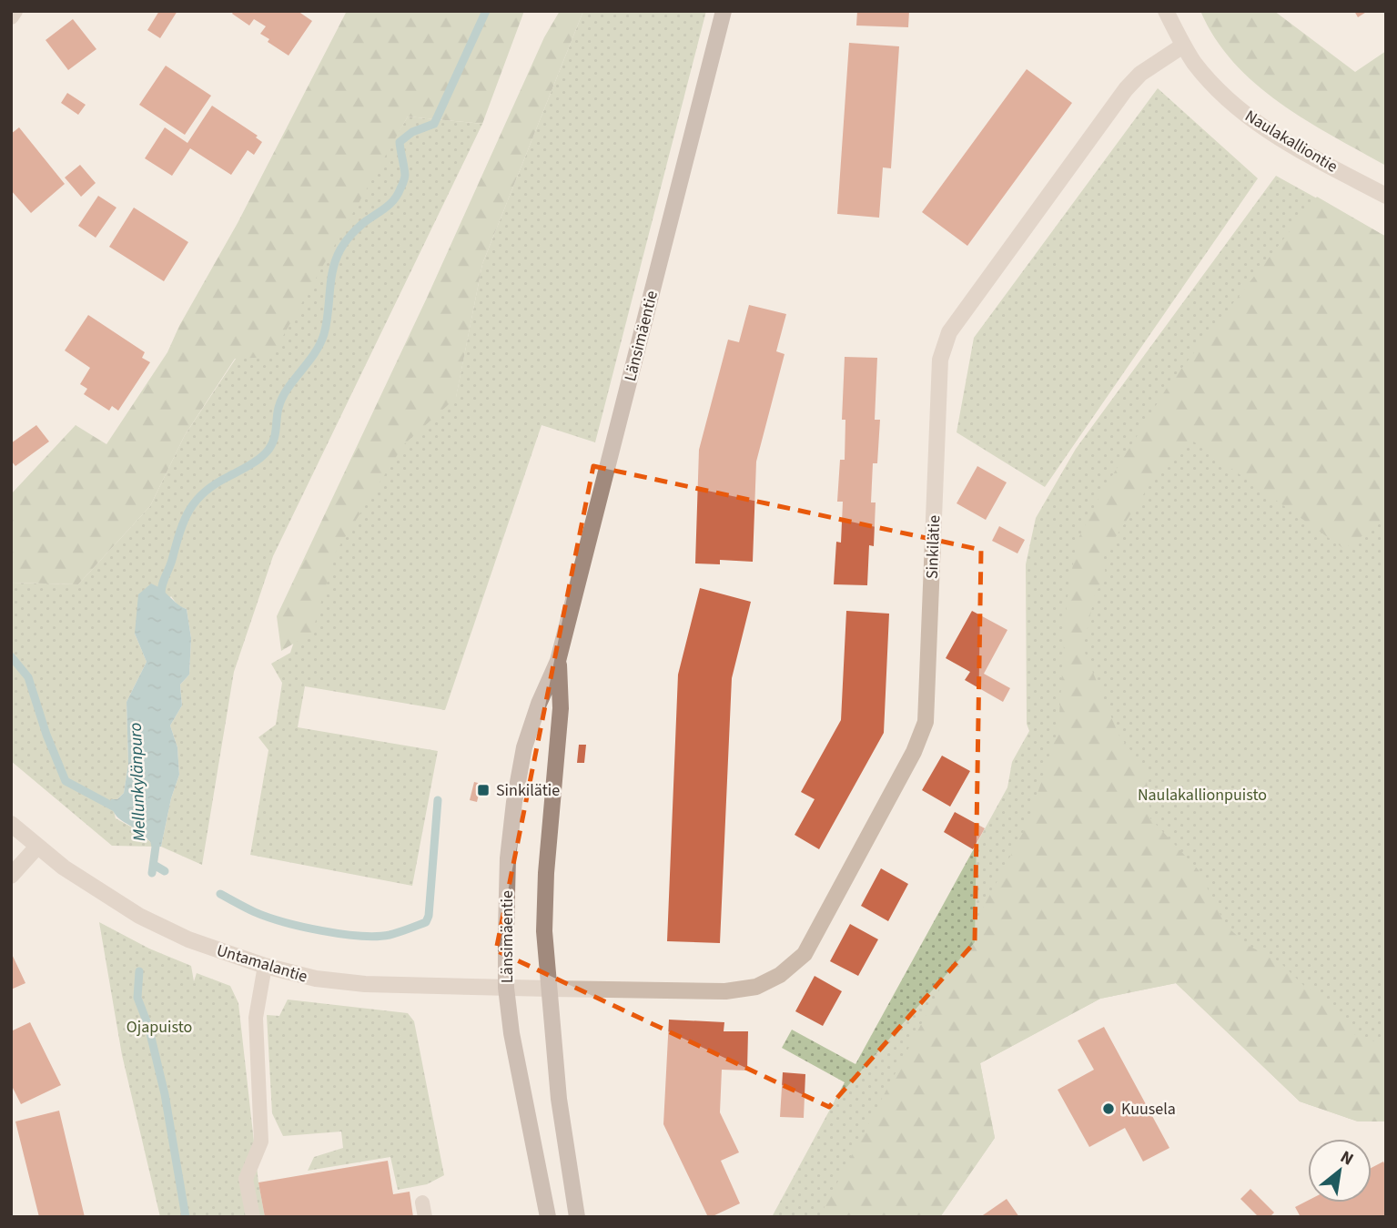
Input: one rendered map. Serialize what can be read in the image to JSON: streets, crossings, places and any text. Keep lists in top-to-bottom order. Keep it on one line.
{"streets":{"main road":["Länsimäentie"],"street":["Naulakalliontie","Sinkilätie","Untamalantie"]},"crossings":[["Naulakalliontie","Sinkilätie"],["Länsimäentie","Sinkilätie"],["Länsimäentie","Untamalantie"],["Sinkilätie","Untamalantie"]],"water":["Mellunkylänpuro"],"parks":["Naulakallionpuisto","Ojapuisto"],"places":{"transit":["Sinkilätie"],"other":["Kuusela"]},"north":"top right"}
